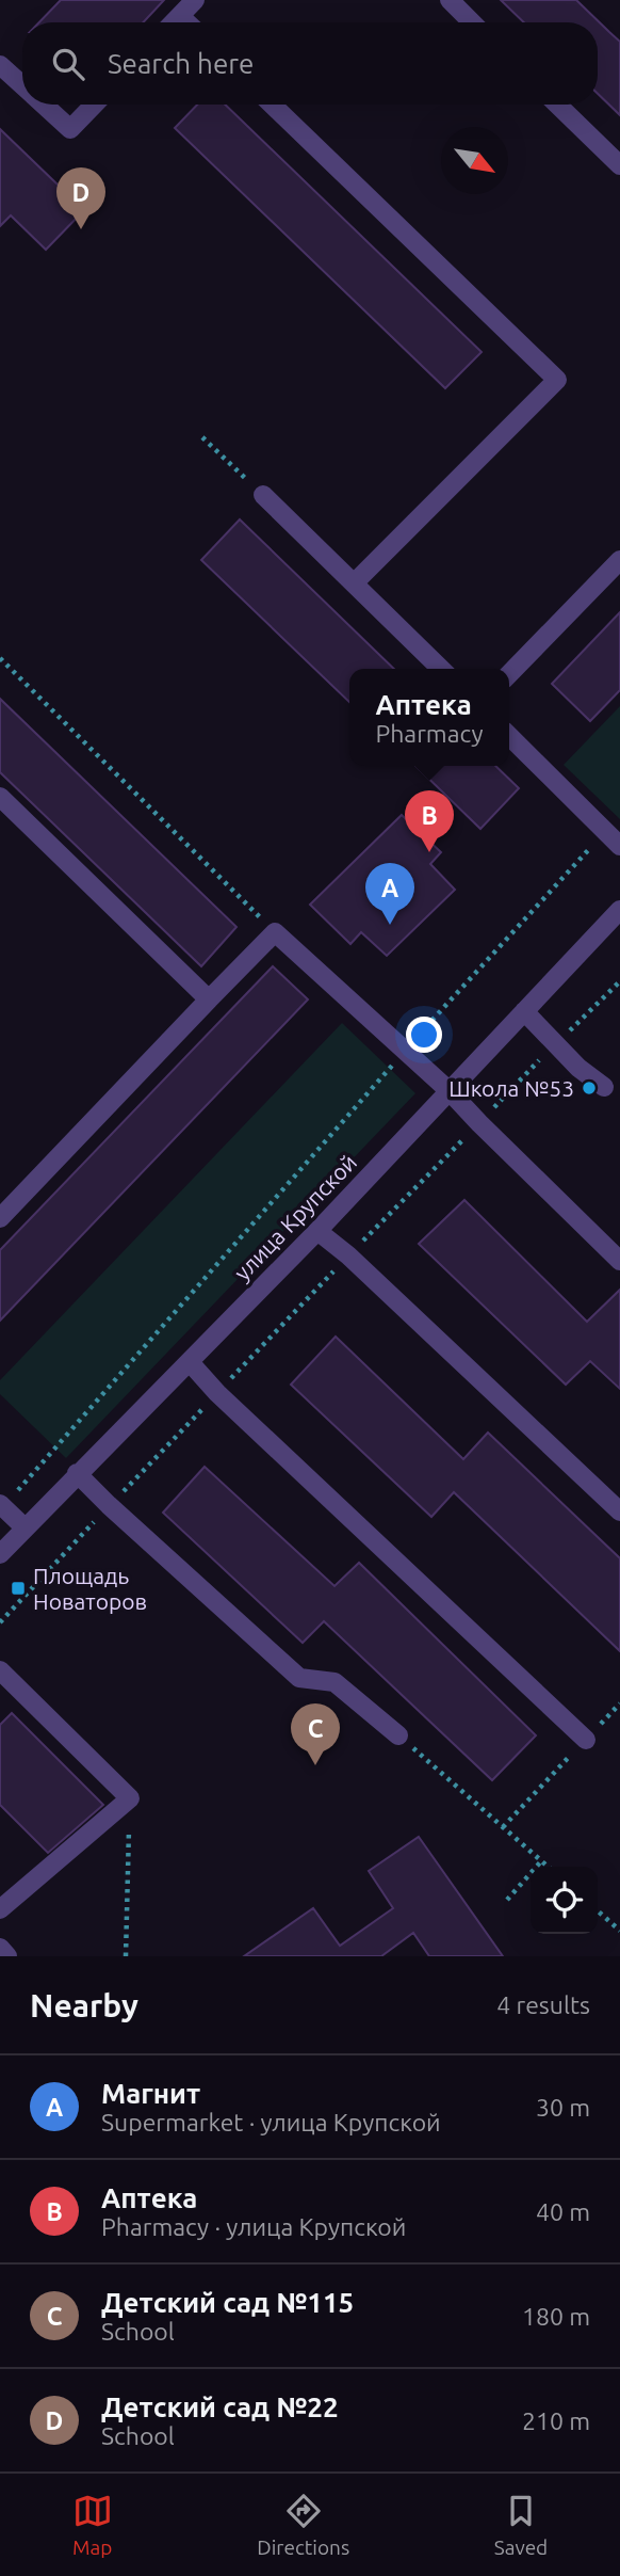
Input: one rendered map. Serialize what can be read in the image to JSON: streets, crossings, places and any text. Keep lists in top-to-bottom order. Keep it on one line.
{"streets":{"street":["улица Крупской"]},"places":{"other":["Школа №53"],"transit":["Площадь Новаторов"]},"north":"bottom right","page":{"search":"Search here","pins":["D","B","A","C"],"popup":["Аптека","Pharmacy"],"heading":["Nearby","4 results"],"list":[{"mark":"A","name":"Магнит","note":"Supermarket · улица Крупской","value":"30 m"},{"mark":"B","name":"Аптека","note":"Pharmacy · улица Крупской","value":"40 m"},{"mark":"C","name":"Детский сад №115","note":"School","value":"180 m"},{"mark":"D","name":"Детский сад №22","note":"School","value":"210 m"}],"nav":["Map","Directions","Saved"]}}
